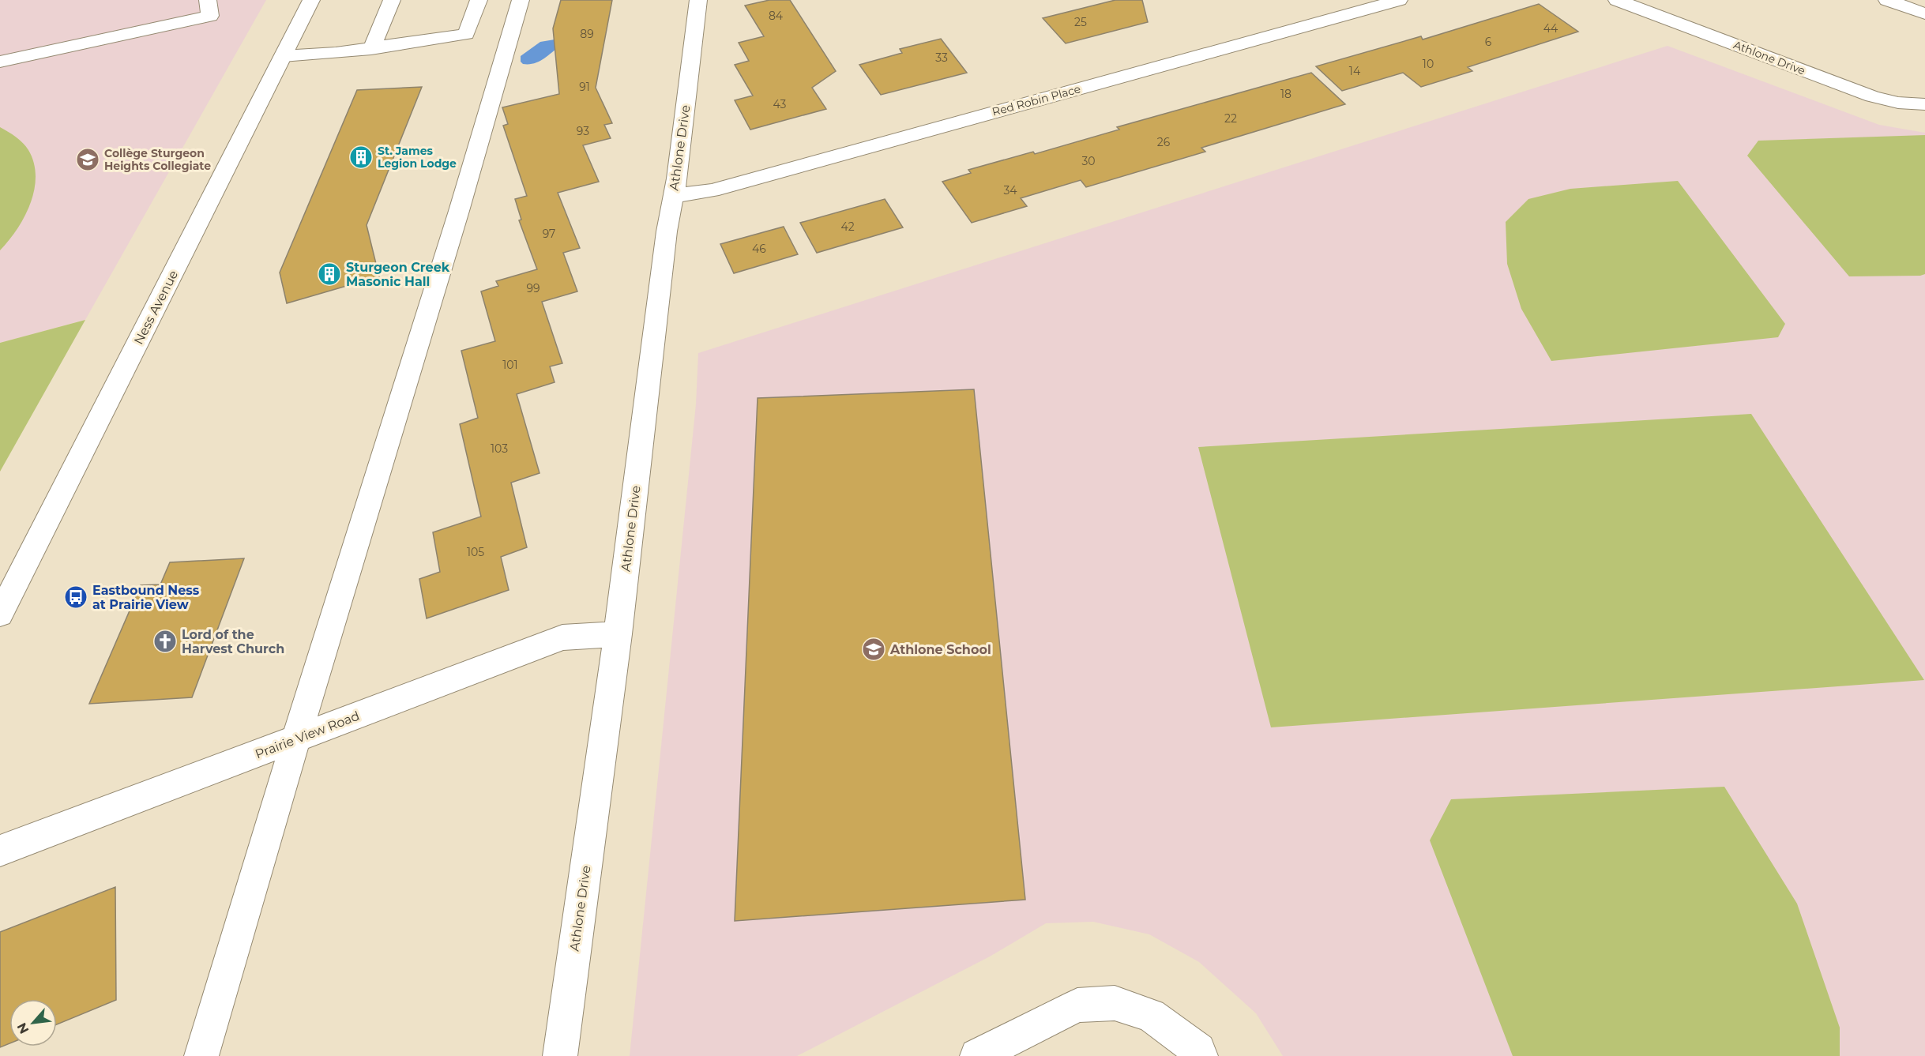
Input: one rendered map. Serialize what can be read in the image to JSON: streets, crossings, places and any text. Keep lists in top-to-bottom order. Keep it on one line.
{"streets":{"street":["Athlone Drive","Red Robin Place","Ness Avenue","Prairie View Road"]},"crossings":[["Athlone Drive","Red Robin Place"],["Athlone Drive","Prairie View Road"]],"places":{"building":["St. James Legion Lodge","Sturgeon Creek Masonic Hall"],"school or university":["Collège Sturgeon Heights Collegiate","Athlone School"],"bus stop":["Eastbound Ness at Prairie View"],"church":["Lord of the Harvest Church"]},"house_numbers":["84","25","44","89","6","33","10","14","91","18","43","22","93","26","30","34","42","97","46","99","101","103","105"],"north":"bottom left"}
